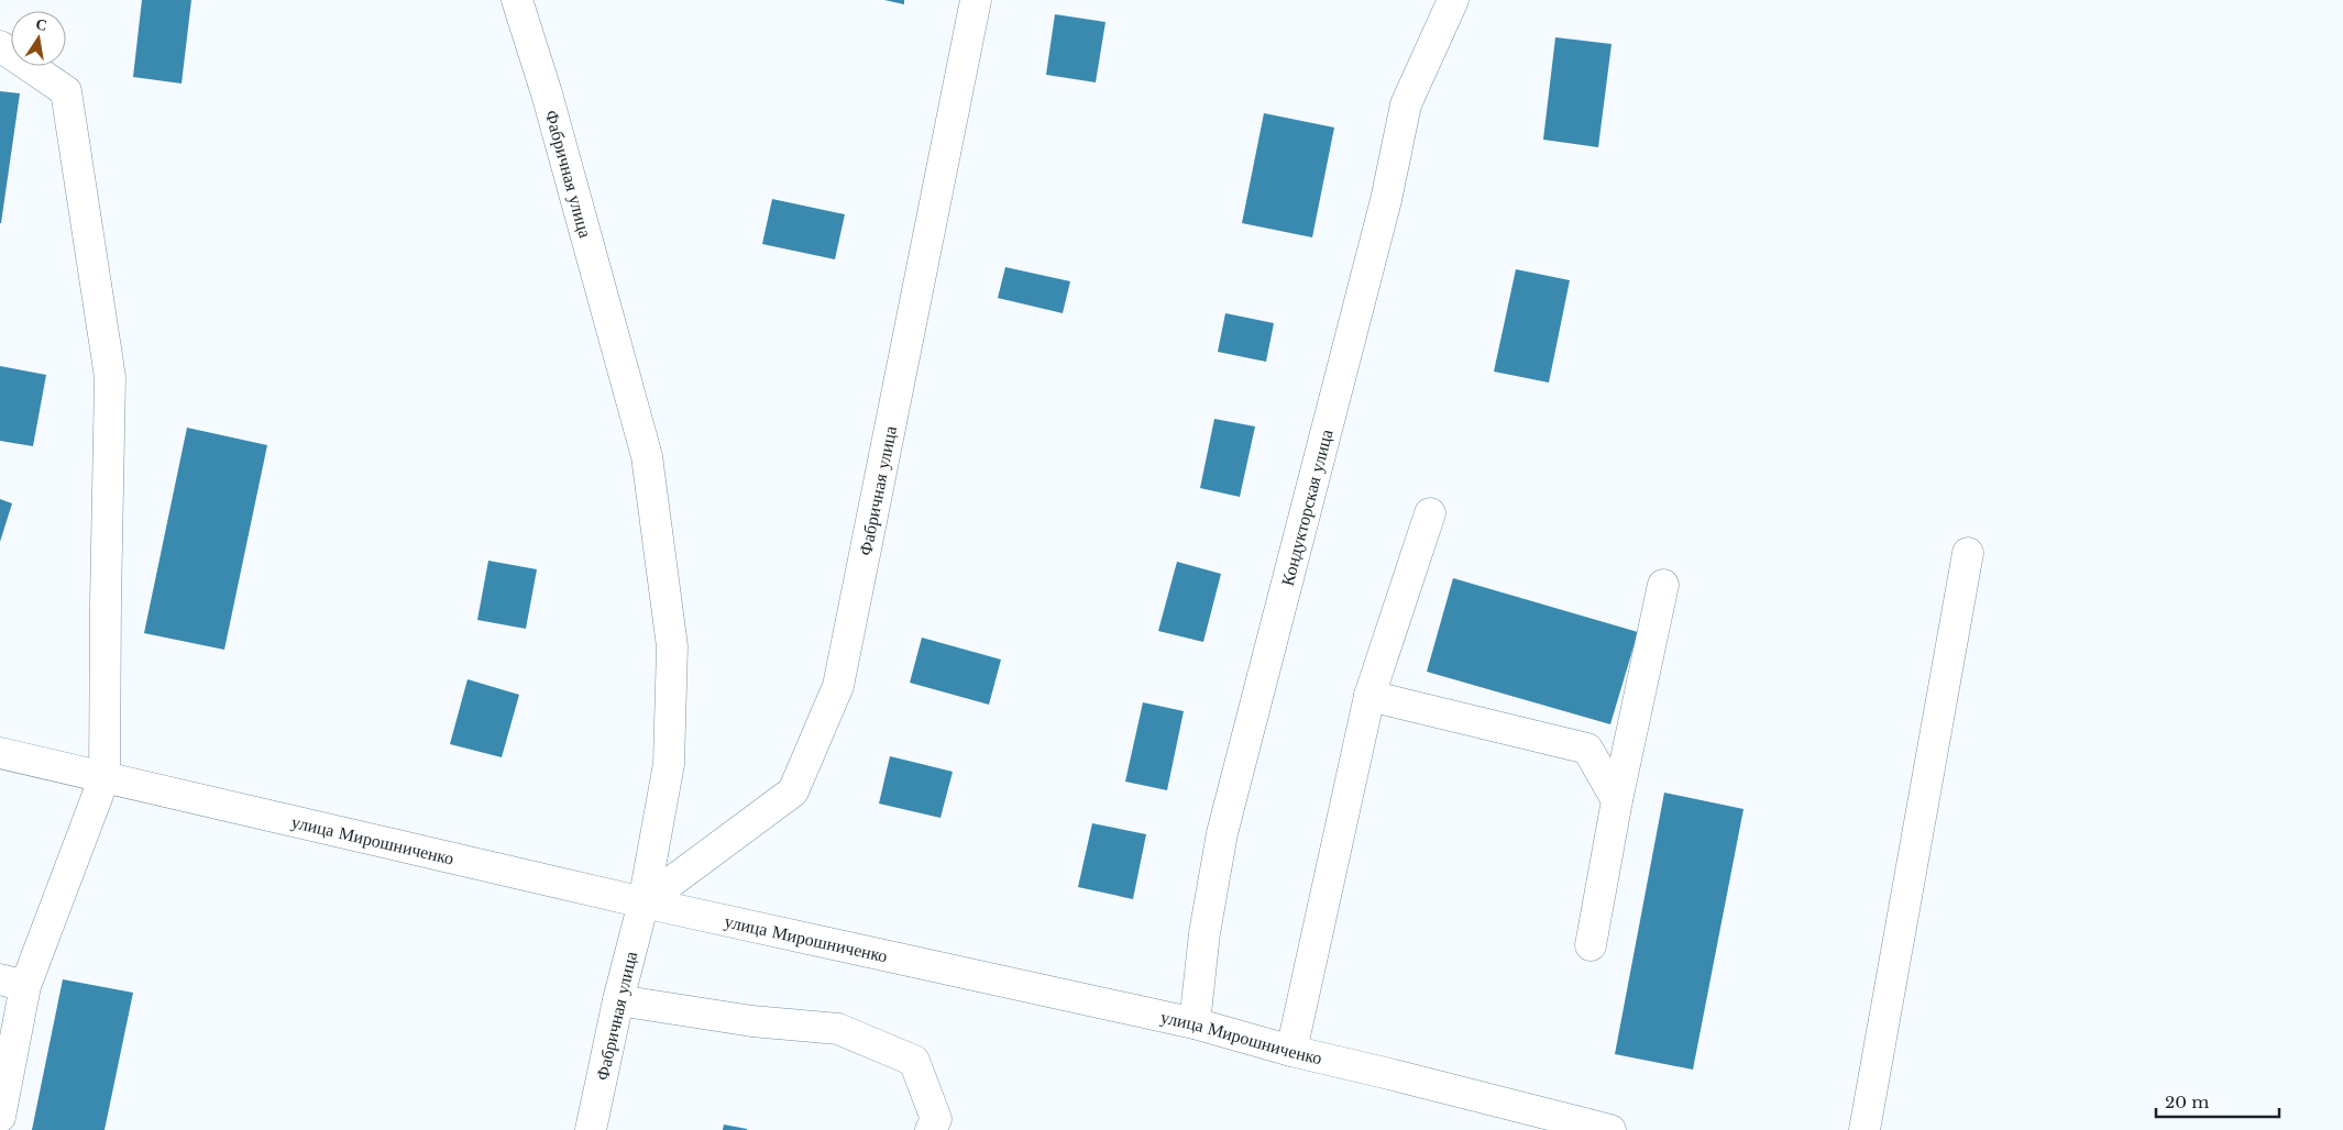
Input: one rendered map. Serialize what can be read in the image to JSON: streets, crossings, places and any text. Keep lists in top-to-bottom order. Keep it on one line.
{"streets":{"street":["Фабричная улица","Кондукторская улица","улица Мирошниченко"]},"crossings":[["Фабричная улица","улица Мирошниченко"],["Кондукторская улица","улица Мирошниченко"]],"scale_bar":"20 m","north":"top"}
